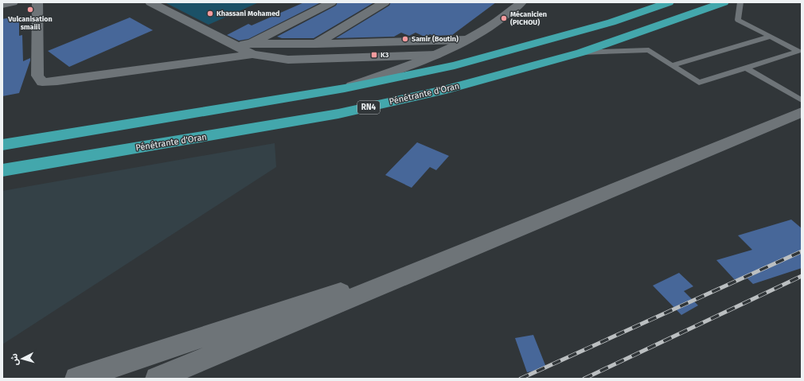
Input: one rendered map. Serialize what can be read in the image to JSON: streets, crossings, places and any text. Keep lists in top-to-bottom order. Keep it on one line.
{"streets":{"highway":["Pénétrante d'Oran","RN4"]},"places":{"other":["Vulcanisation smaiil","Khassani Mohamed","Mécanicien (PICHOU)","Samir (Boutin)"],"transit":["K3"]},"north":"left"}
